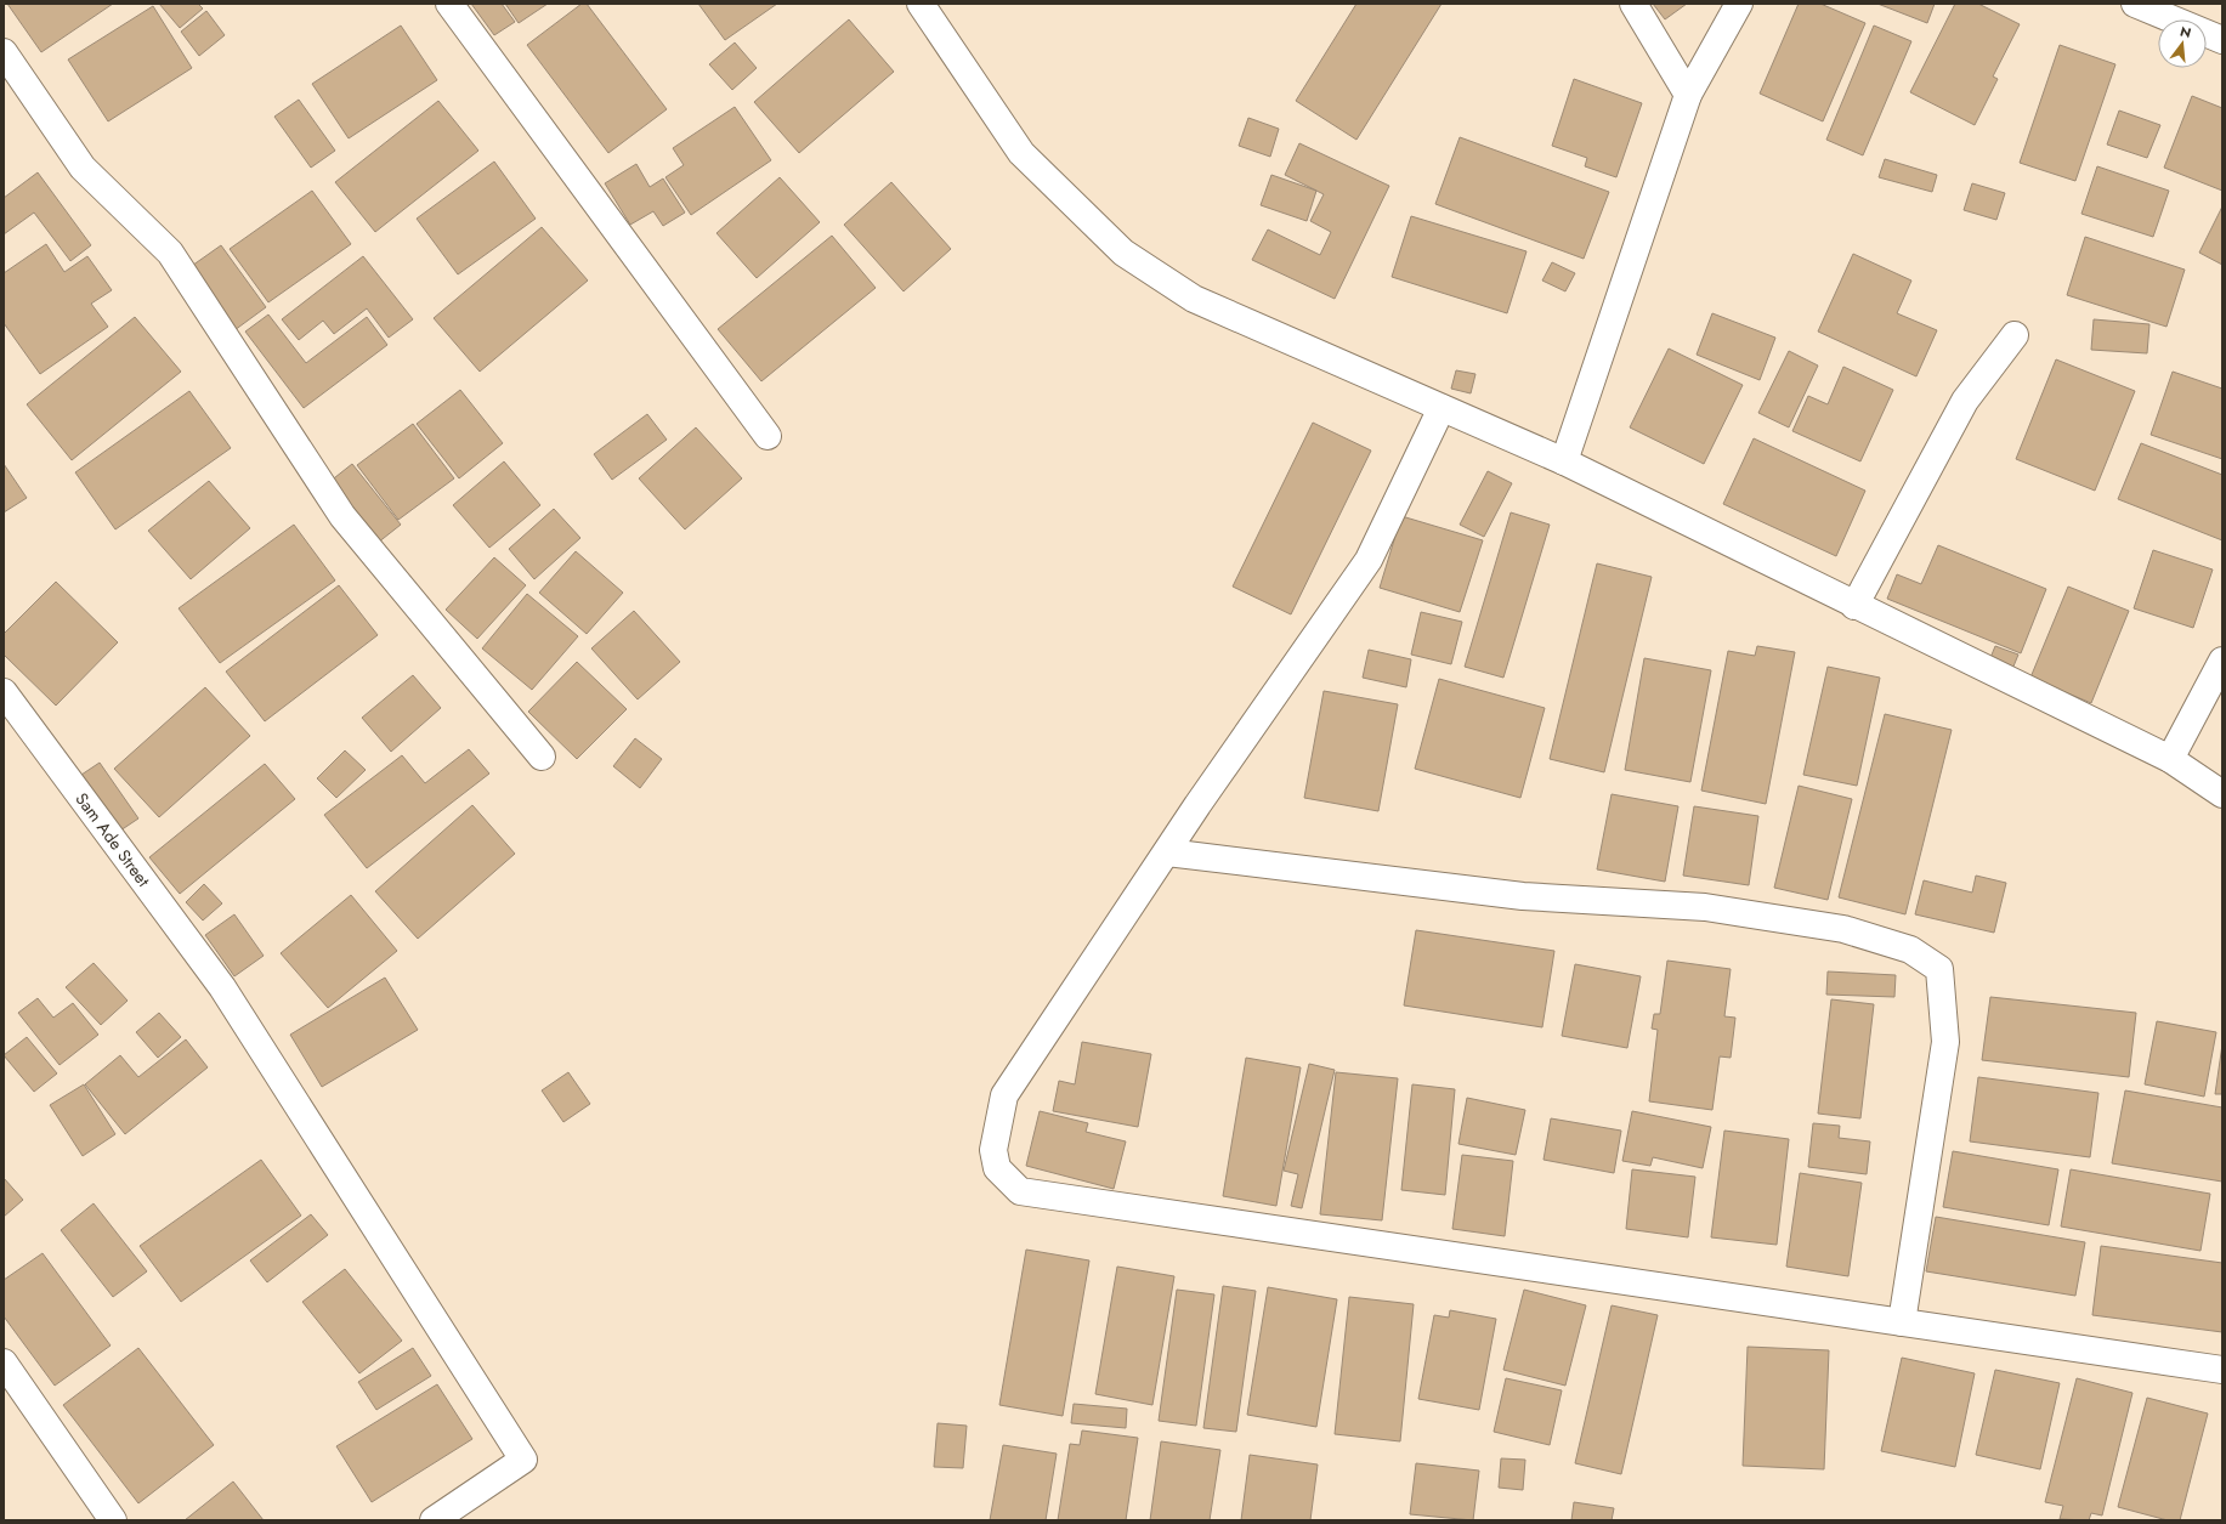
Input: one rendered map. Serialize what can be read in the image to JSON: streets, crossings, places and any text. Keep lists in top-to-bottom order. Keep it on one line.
{"streets":{"street":["Sam Ade Street"]},"north":"top"}
